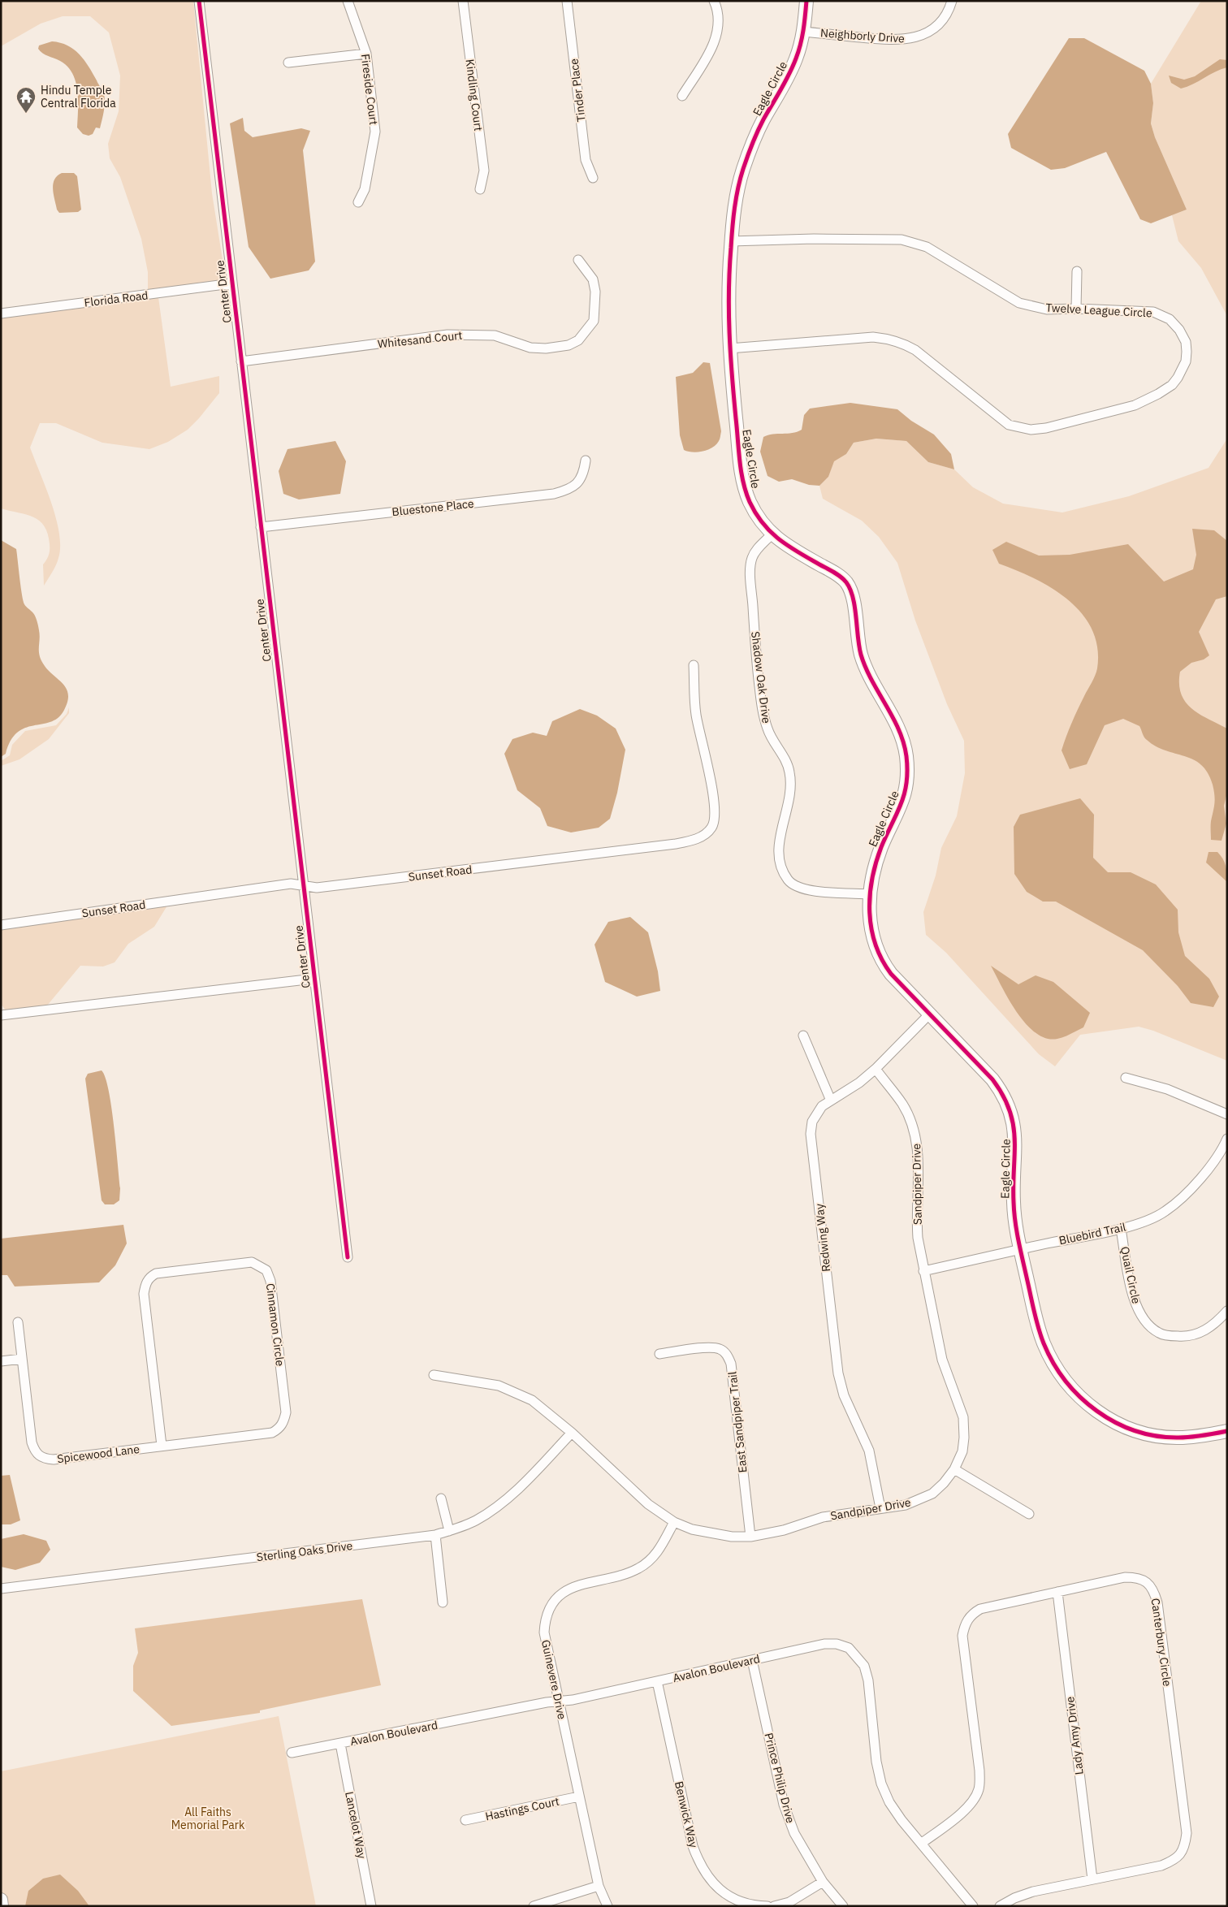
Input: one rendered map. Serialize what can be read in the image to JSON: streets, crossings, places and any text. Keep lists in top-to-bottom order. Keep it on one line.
{"streets":{"street":["Neighborly Drive","Eagle Circle","Fireside Court","Tinder Place","Kindling Court","Center Drive","Florida Road","Twelve League Circle","Whitesand Court","Bluestone Place","Shadow Oak Drive","Sunset Road","Sandpiper Drive","Bluebird Trail","Redwing Way","Quail Circle","Cinnamon Circle","East Sandpiper Trail","Spicewood Lane","Sterling Oaks Drive","Canterbury Circle","Avalon Boulevard","Guinevere Drive","Lady Amy Drive","Prince Philip Drive","Hastings Court","Benwick Way","Lancelot Way"]},"crossings":[["Neighborly Drive","Eagle Circle"],["Eagle Circle","Twelve League Circle"],["Eagle Circle","Shadow Oak Drive"],["Eagle Circle","Bluebird Trail"],["Eagle Circle","Redwing Way"],["Center Drive","Florida Road"],["Center Drive","Whitesand Court"],["Center Drive","Bluestone Place"],["Center Drive","Sunset Road"],["Sandpiper Drive","Bluebird Trail"],["Sandpiper Drive","Redwing Way"],["Sandpiper Drive","East Sandpiper Trail"],["Sandpiper Drive","Sterling Oaks Drive"],["Sandpiper Drive","Guinevere Drive"],["Bluebird Trail","Quail Circle"],["Cinnamon Circle","Spicewood Lane"],["Canterbury Circle","Avalon Boulevard"],["Canterbury Circle","Lady Amy Drive"],["Avalon Boulevard","Guinevere Drive"],["Avalon Boulevard","Prince Philip Drive"],["Avalon Boulevard","Benwick Way"],["Avalon Boulevard","Lancelot Way"],["Guinevere Drive","Hastings Court"]],"parks":["All Faiths Memorial Park"],"places":{"temple":["Hindu Temple Central Florida"]}}
